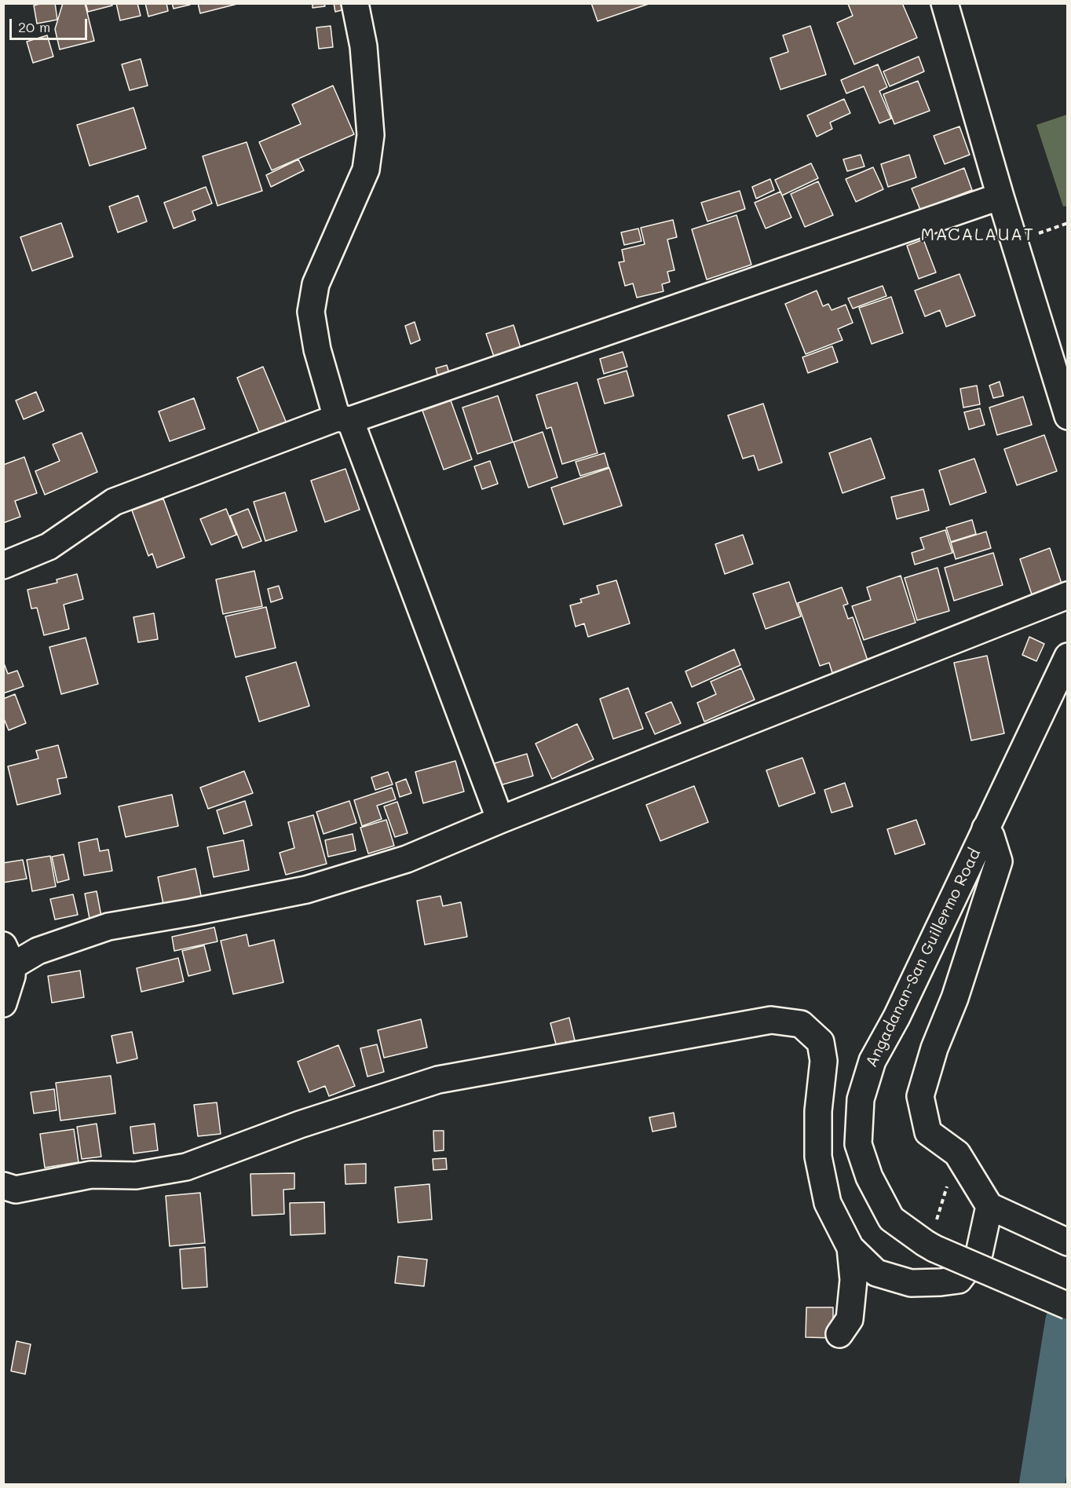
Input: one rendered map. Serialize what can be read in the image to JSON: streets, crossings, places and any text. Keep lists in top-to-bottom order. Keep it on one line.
{"streets":{"street":["Angadanan-San Guillermo Road"]},"districts":["MACALAUAT"],"scale_bar":"20 m"}
